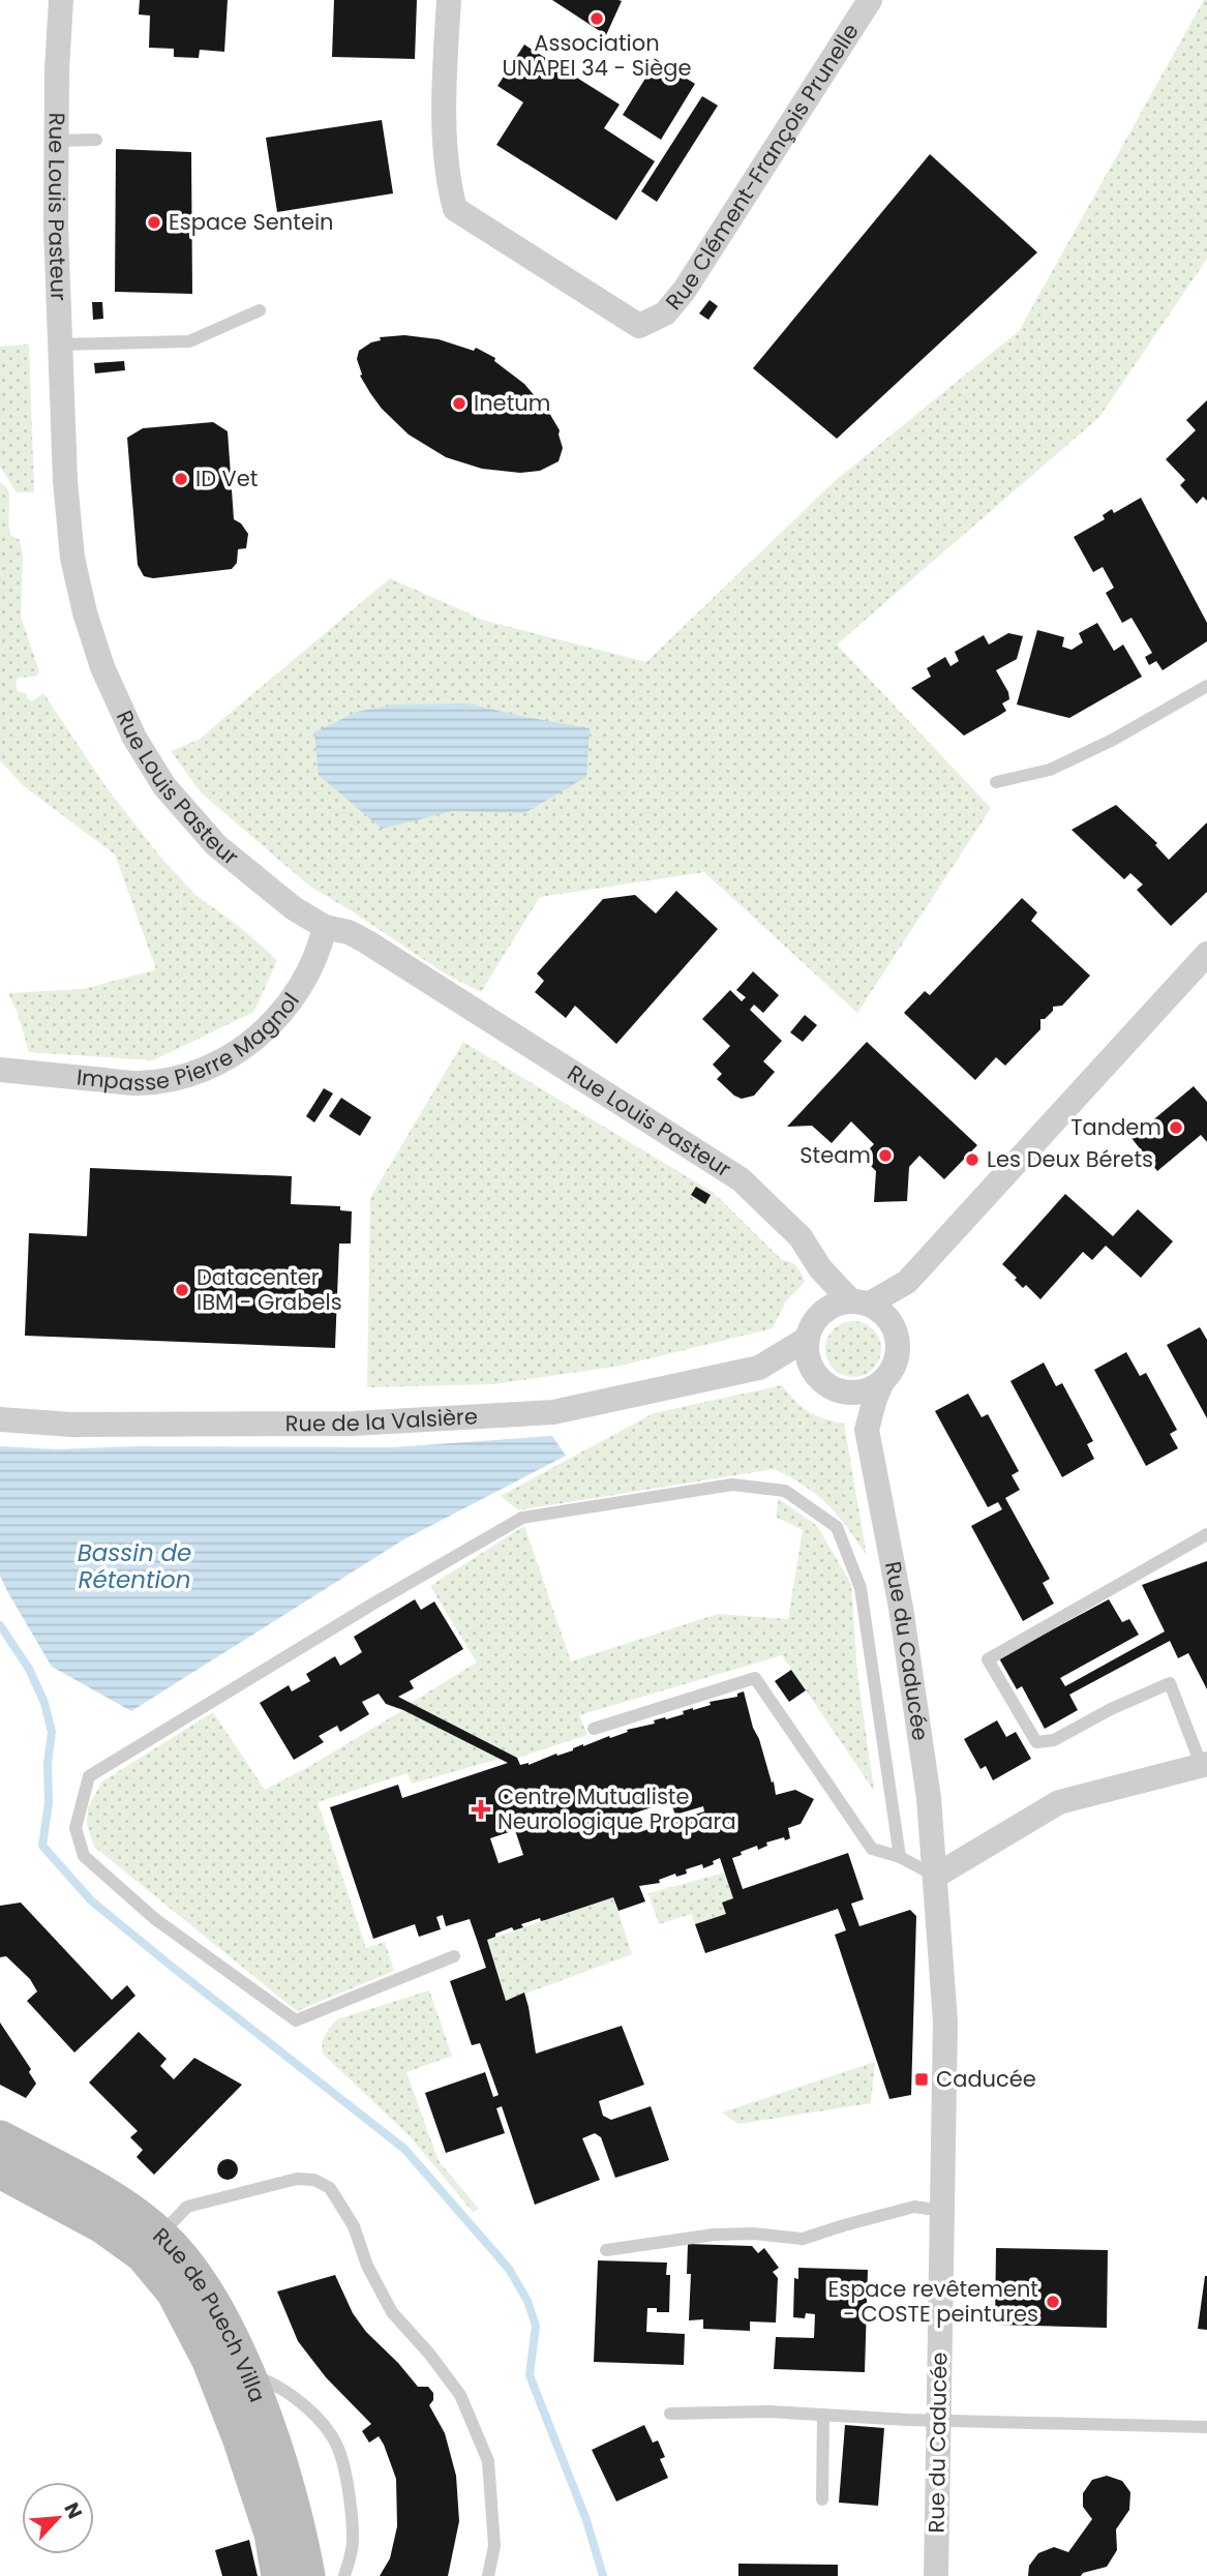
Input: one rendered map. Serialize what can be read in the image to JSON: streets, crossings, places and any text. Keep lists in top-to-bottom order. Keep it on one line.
{"streets":{"main road":["Rue de Puech Villa"],"street":["Rue Clément-François Prunelle","Rue Louis Pasteur","Impasse Pierre Magnol","Rue de la Valsière","Rue du Caducée"]},"crossings":[["Rue Louis Pasteur","Impasse Pierre Magnol"],["Rue Louis Pasteur","Rue de la Valsière"],["Rue Louis Pasteur","Rue du Caducée"],["Rue de la Valsière","Rue du Caducée"]],"water":["Bassin de Rétention"],"places":{"other":["Association UNAPEI 34 - Siège","Espace Sentein","Inetum","ID Vet","Tandem","Steam","Les Deux Bérets","Datacenter IBM - Grabels","Espace revêtement - COSTE peintures"],"health":["Centre Mutualiste Neurologique Propara"],"transit":["Caducée"]},"north":"top right"}
